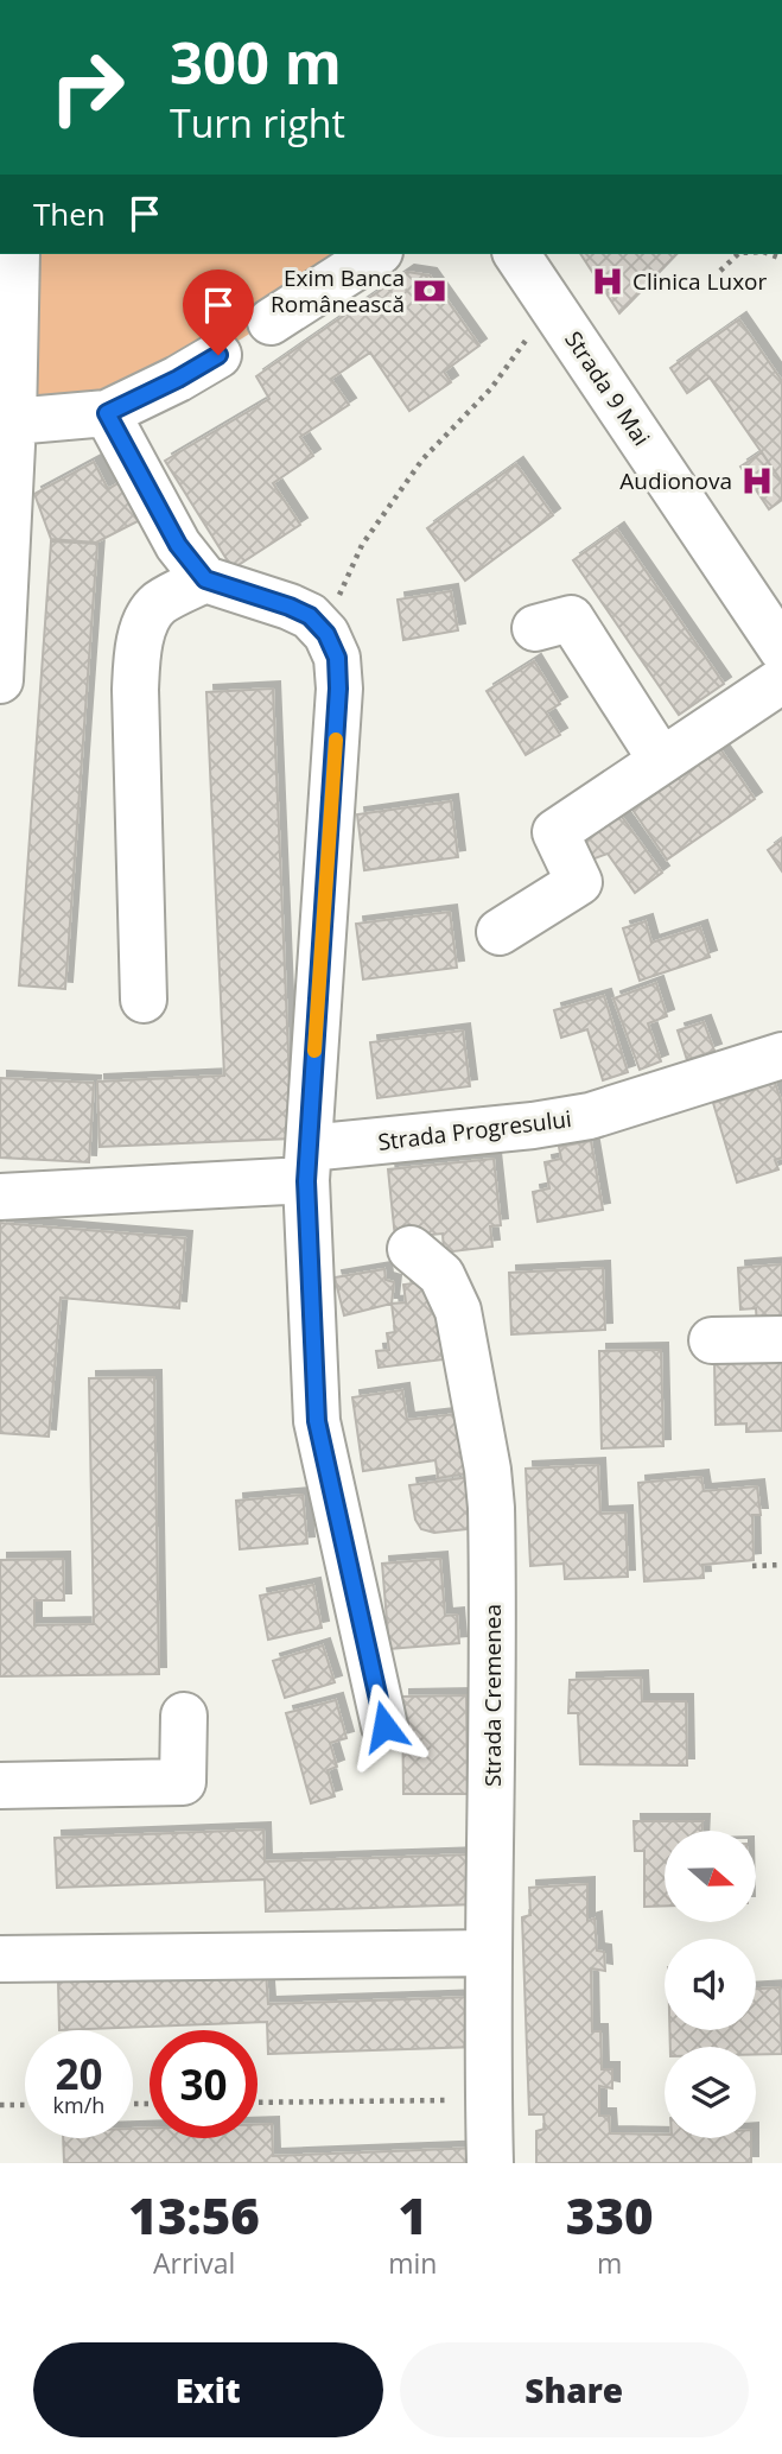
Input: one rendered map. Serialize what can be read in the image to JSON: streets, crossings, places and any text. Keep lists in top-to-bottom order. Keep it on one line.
{"streets":{"street":["Strada 9 Mai","Strada Progresului","Strada Cremenea"]},"places":{"hospital":["Clinica Luxor","Audionova"],"bank":["Exim Banca Românească"]},"north":"right","page":{"turn":["300 m","Turn right"],"then":"Then","speed":"20 km/h","limit":"30","eta":["13:56","Arrival","1","min","330","m"],"buttons":["Exit","Share"]}}
